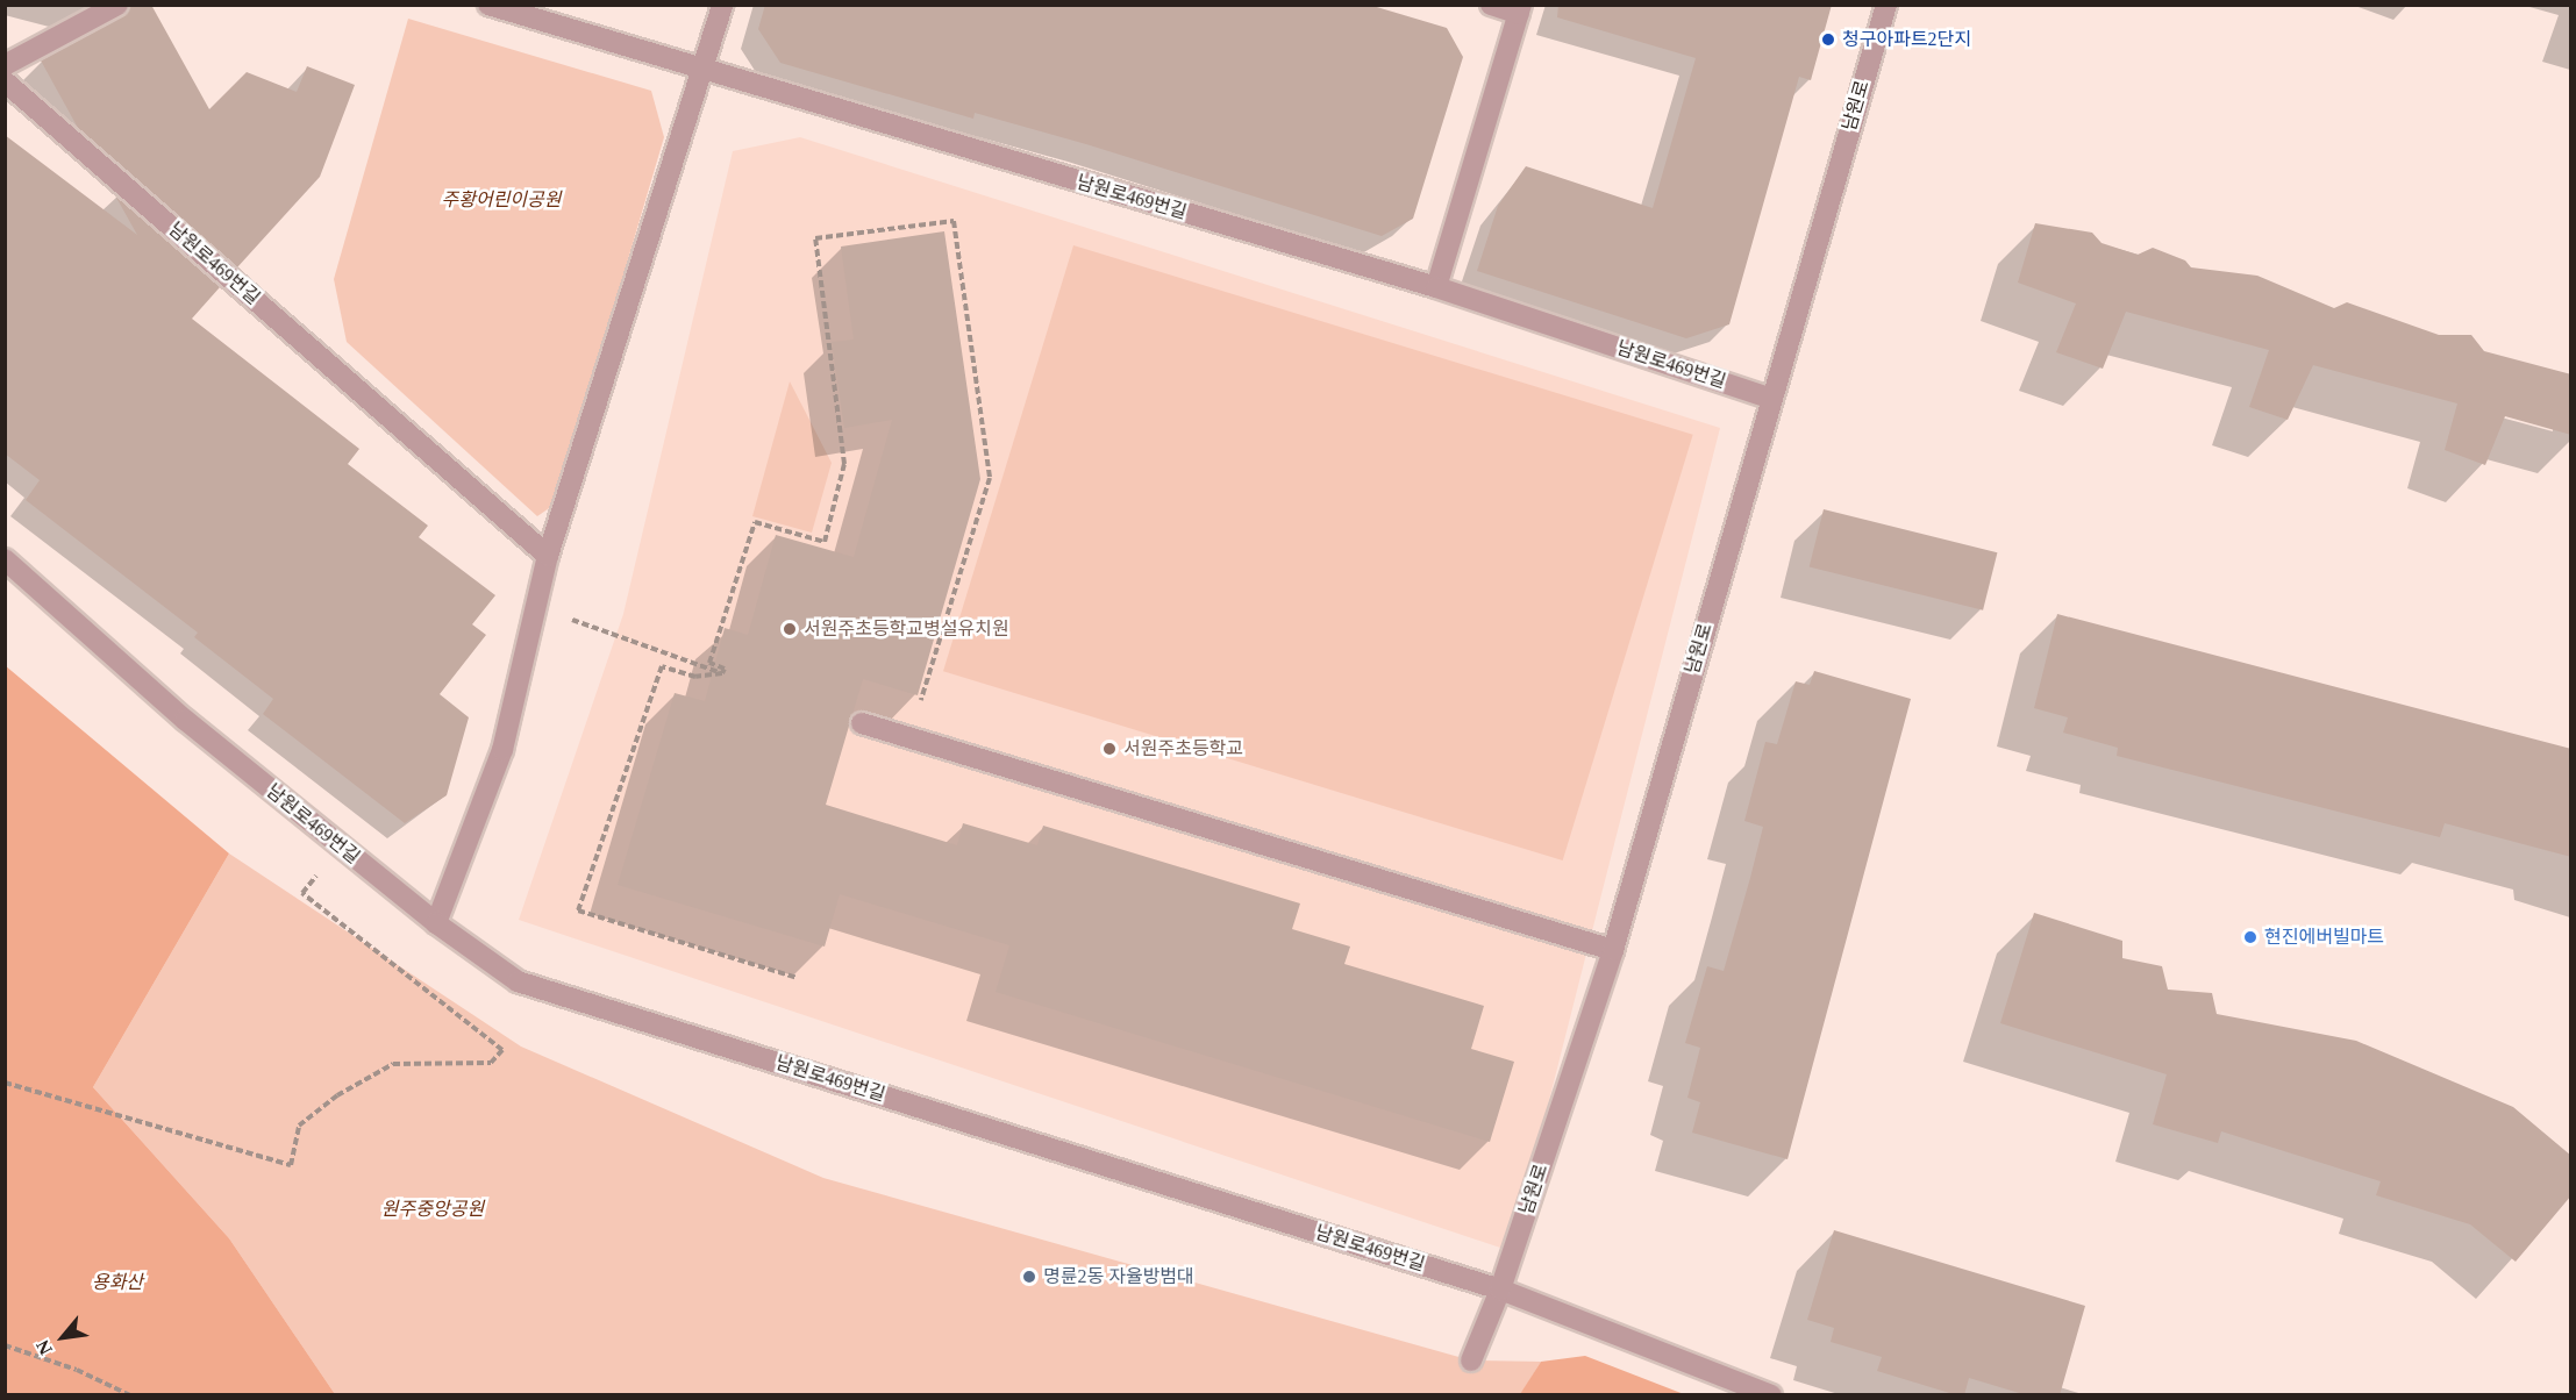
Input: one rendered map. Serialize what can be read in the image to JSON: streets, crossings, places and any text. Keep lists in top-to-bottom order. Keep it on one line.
{"streets":{"street":["남원로","남원로469번길"]},"crossings":[["남원로","남원로469번길"]],"parks":["주황어린이공원","원주중앙공원","용화산"],"places":["청구아파트2단지","서원주초등학교병설유치원","서원주초등학교","현진에버빌마트","명륜2동 자율방범대"],"north":"bottom left"}
